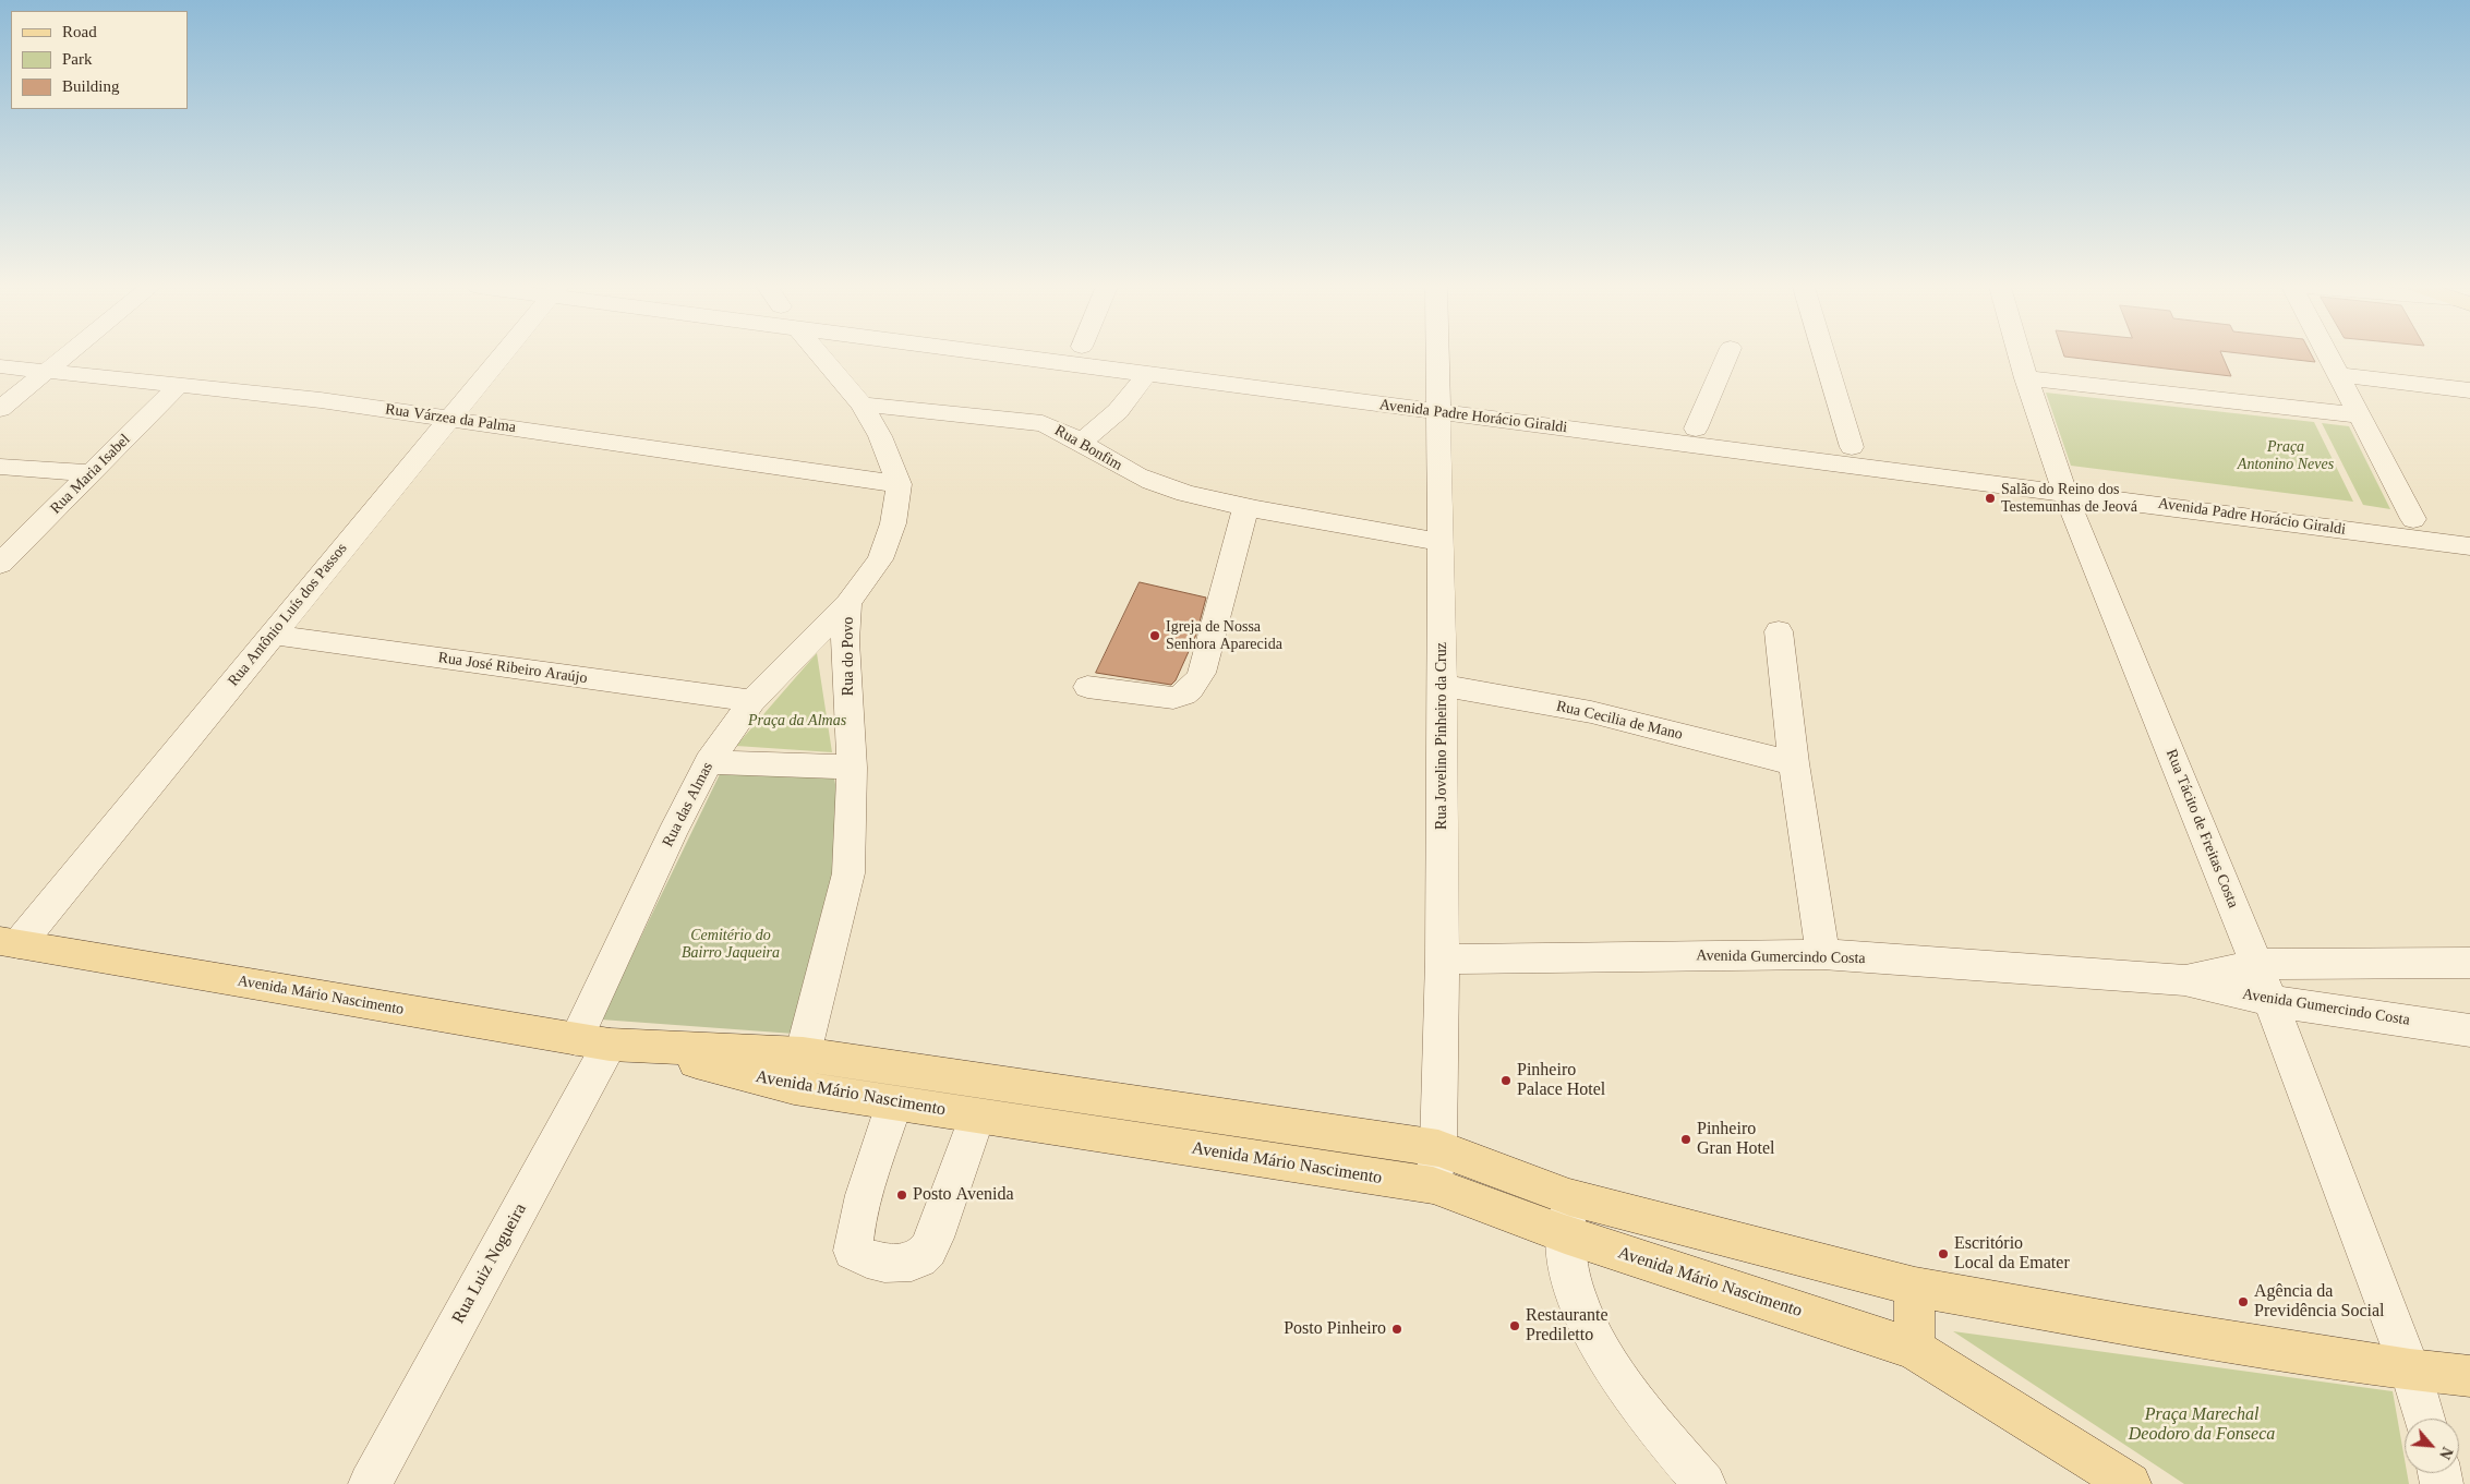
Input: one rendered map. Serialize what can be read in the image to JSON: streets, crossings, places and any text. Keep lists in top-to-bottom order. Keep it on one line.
{"streets":{"main road":["Avenida Mário Nascimento"],"street":["Avenida Padre Horácio Giraldi","Rua Várzea da Palma","Rua Bonfim","Rua Maria Isabel","Rua Antônio Luís dos Passos","Rua do Povo","Rua José Ribeiro Araújo","Rua Cecilia de Mano","Rua Jovelino Pinheiro da Cruz","Rua das Almas","Rua Tácito de Freitas Costa","Avenida Gumercindo Costa","Rua Luiz Nogueira"]},"crossings":[["Avenida Padre Horácio Giraldi","Rua Jovelino Pinheiro da Cruz"],["Avenida Padre Horácio Giraldi","Rua Tácito de Freitas Costa"],["Rua Várzea da Palma","Rua Maria Isabel"],["Rua Várzea da Palma","Rua Antônio Luís dos Passos"],["Rua Várzea da Palma","Rua do Povo"],["Rua Bonfim","Rua do Povo"],["Rua Bonfim","Rua Jovelino Pinheiro da Cruz"],["Rua Antônio Luís dos Passos","Rua José Ribeiro Araújo"],["Rua Antônio Luís dos Passos","Avenida Mário Nascimento"],["Rua do Povo","Rua das Almas"],["Rua do Povo","Avenida Mário Nascimento"],["Rua José Ribeiro Araújo","Rua das Almas"],["Rua Cecilia de Mano","Rua Jovelino Pinheiro da Cruz"],["Rua Jovelino Pinheiro da Cruz","Avenida Gumercindo Costa"],["Rua Jovelino Pinheiro da Cruz","Avenida Mário Nascimento"],["Rua das Almas","Avenida Mário Nascimento"],["Rua das Almas","Rua Luiz Nogueira"],["Rua Tácito de Freitas Costa","Avenida Gumercindo Costa"],["Avenida Mário Nascimento","Rua Luiz Nogueira"]],"parks":["Praça Antonino Neves","Praça da Almas","Cemitério do Bairro Jaqueira","Praça Marechal Deodoro da Fonseca"],"places":["Salão do Reino dos Testemunhas de Jeová","Igreja de Nossa Senhora Aparecida","Pinheiro Palace Hotel","Pinheiro Gran Hotel","Posto Avenida","Escritório Local da Emater","Agência da Previdência Social","Restaurante Prediletto","Posto Pinheiro"],"legend":["Road","Park","Building"],"north":"bottom right"}
